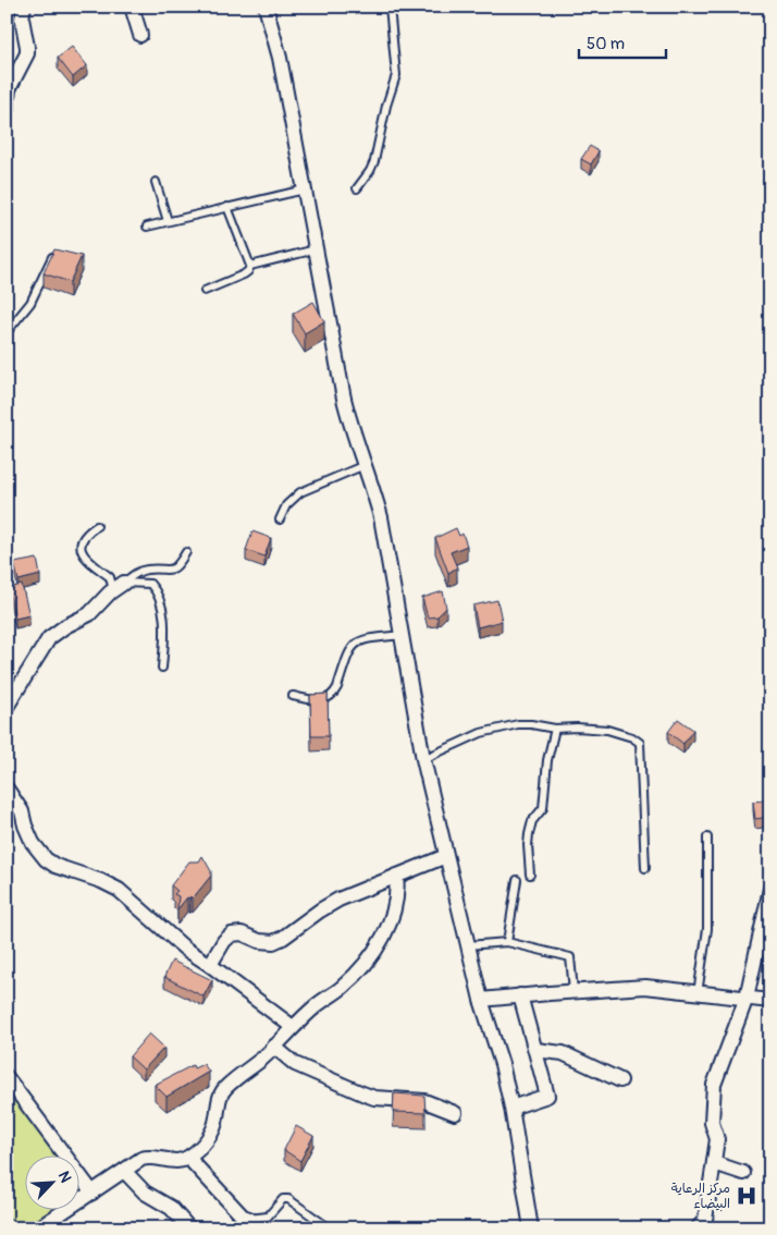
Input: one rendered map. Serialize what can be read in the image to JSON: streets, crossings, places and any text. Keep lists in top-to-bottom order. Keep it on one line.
{"places":{"hospital":["مركز الرعاية البيضاء"]},"scale_bar":"50 m","north":"top right"}
